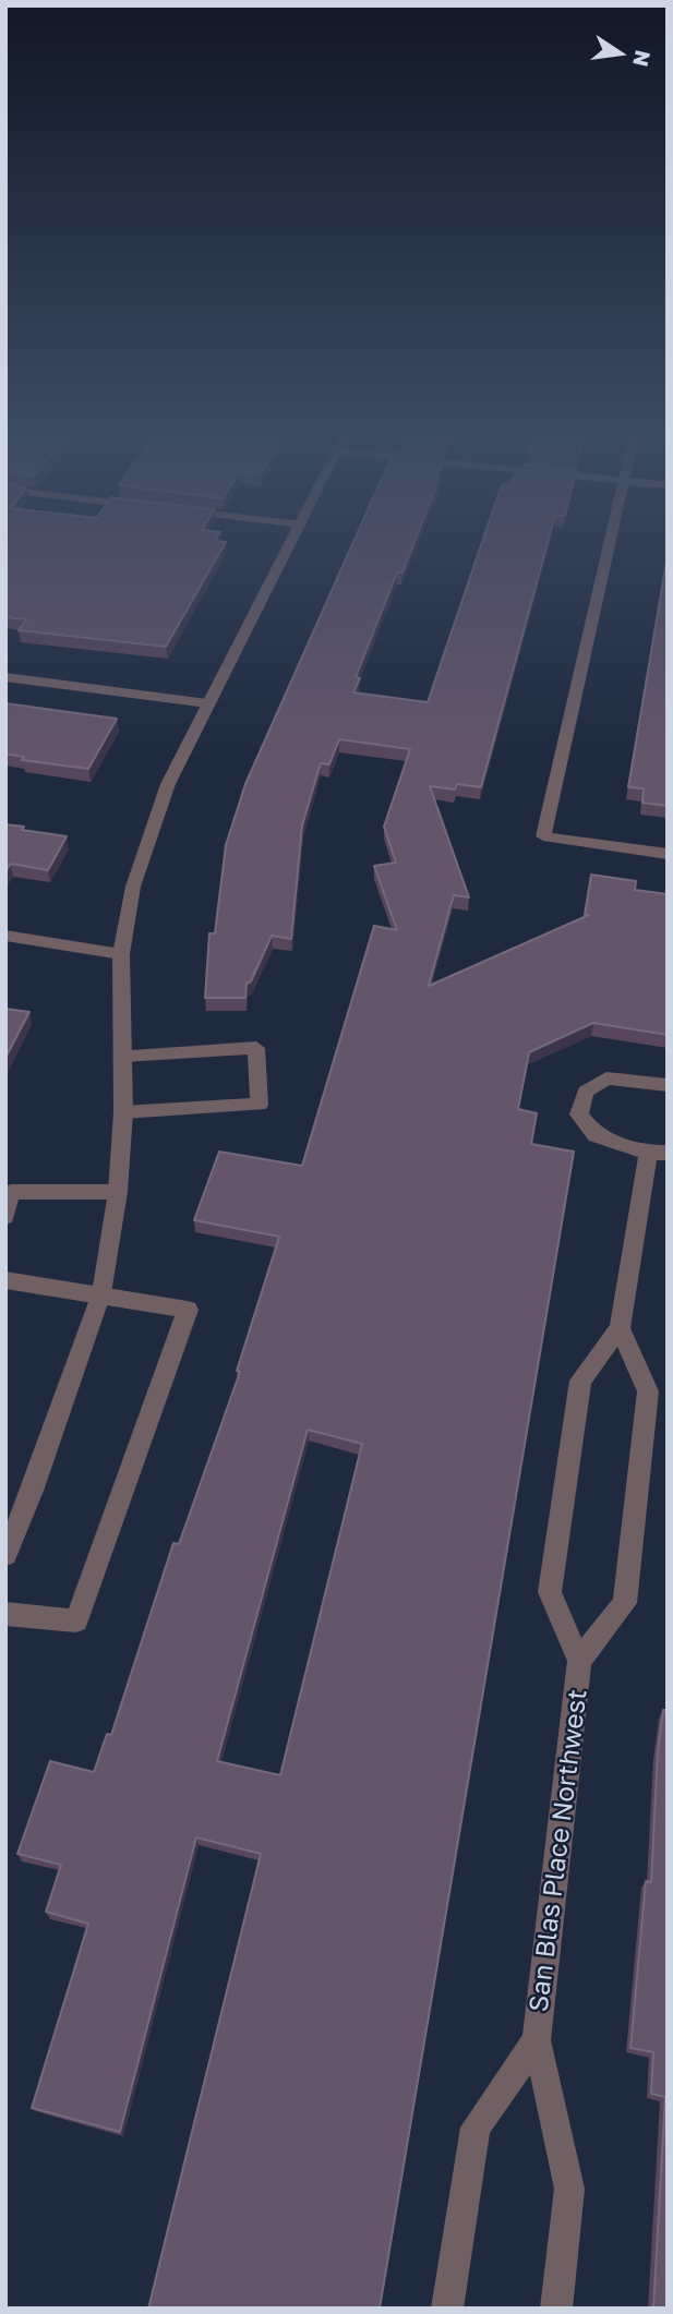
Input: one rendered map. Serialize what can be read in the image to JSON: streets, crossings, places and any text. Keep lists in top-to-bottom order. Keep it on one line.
{"streets":{"street":["San Blas Place Northwest"]},"north":"right"}
